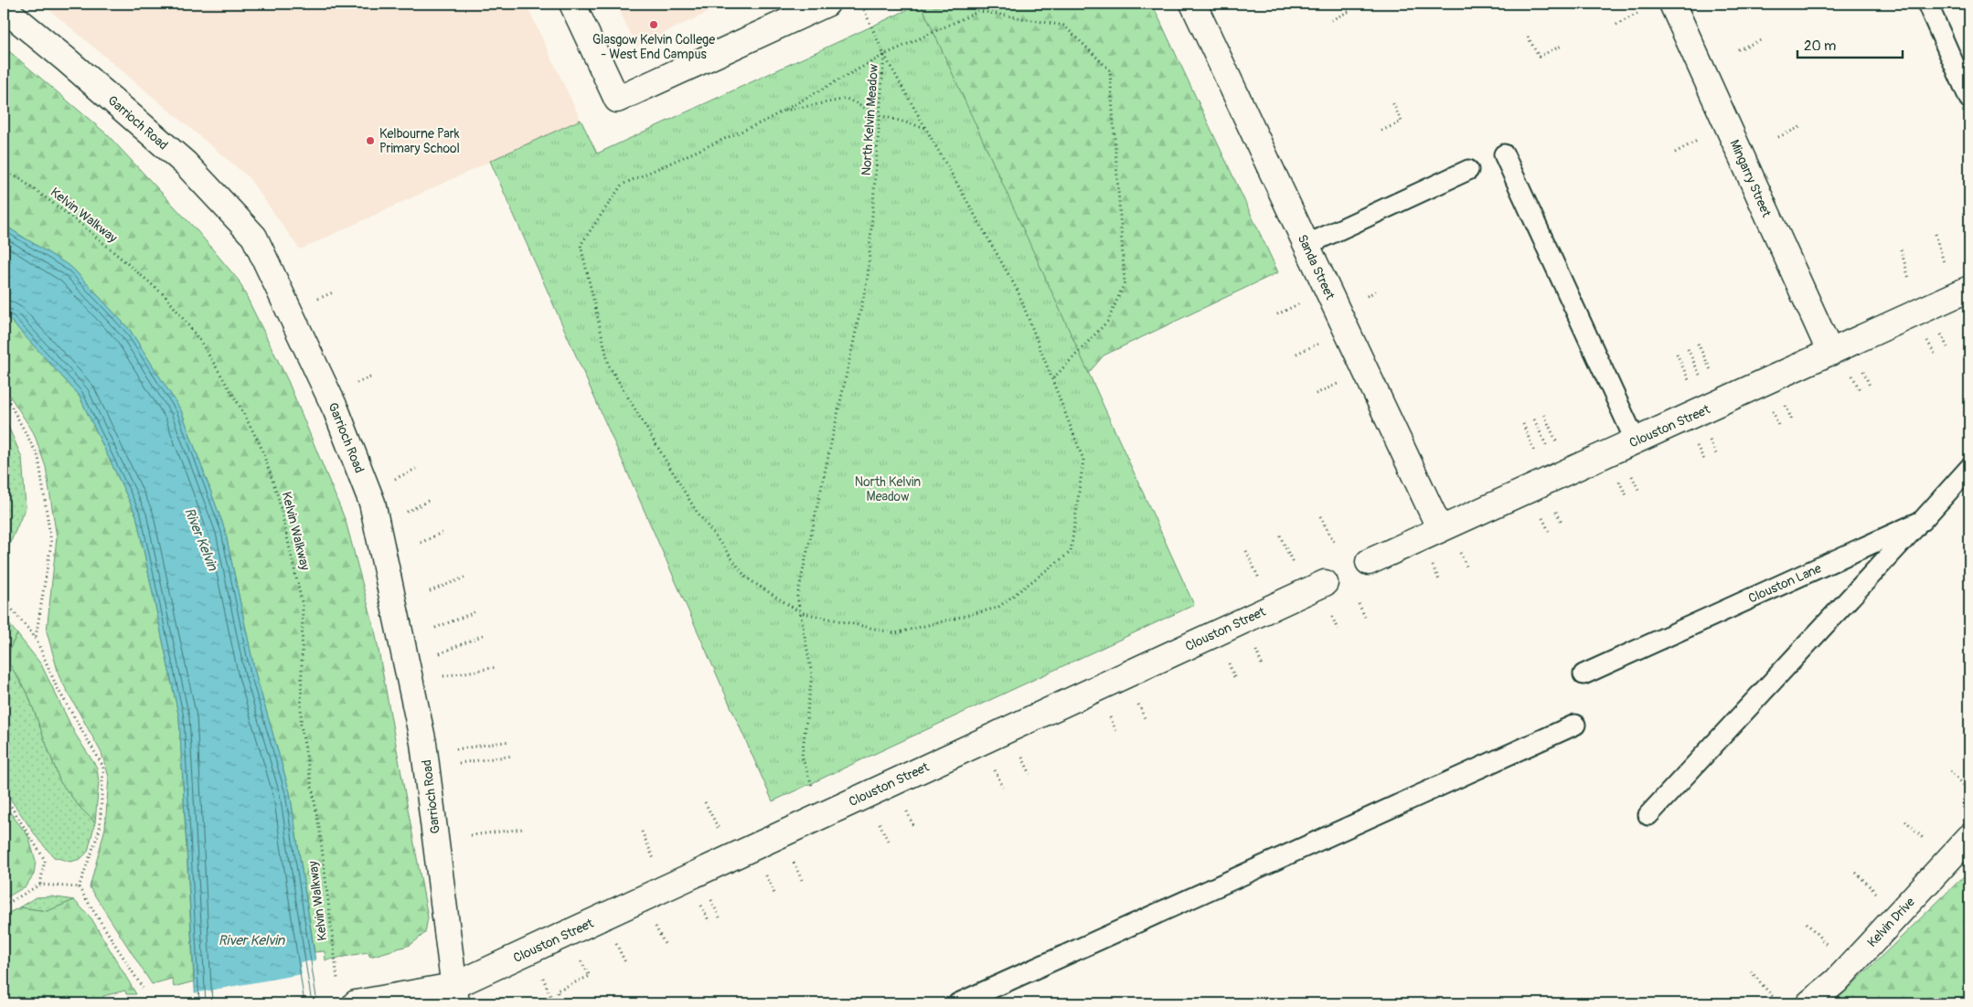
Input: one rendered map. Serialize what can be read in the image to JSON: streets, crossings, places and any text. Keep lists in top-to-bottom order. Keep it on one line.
{"streets":{"street":["Garrioch Road","Mingarry Street","Sanda Street","Clouston Street","Kelvin Drive"],"lane":["Clouston Lane"],"path":["North Kelvin Meadow","Kelvin Walkway"]},"crossings":[["Garrioch Road","Clouston Street"],["Mingarry Street","Clouston Street"],["Sanda Street","Clouston Street"]],"water":["River Kelvin"],"parks":["North Kelvin Meadow"],"places":["Glasgow Kelvin College - West End Campus","Kelbourne Park Primary School"],"scale_bar":"20 m"}
